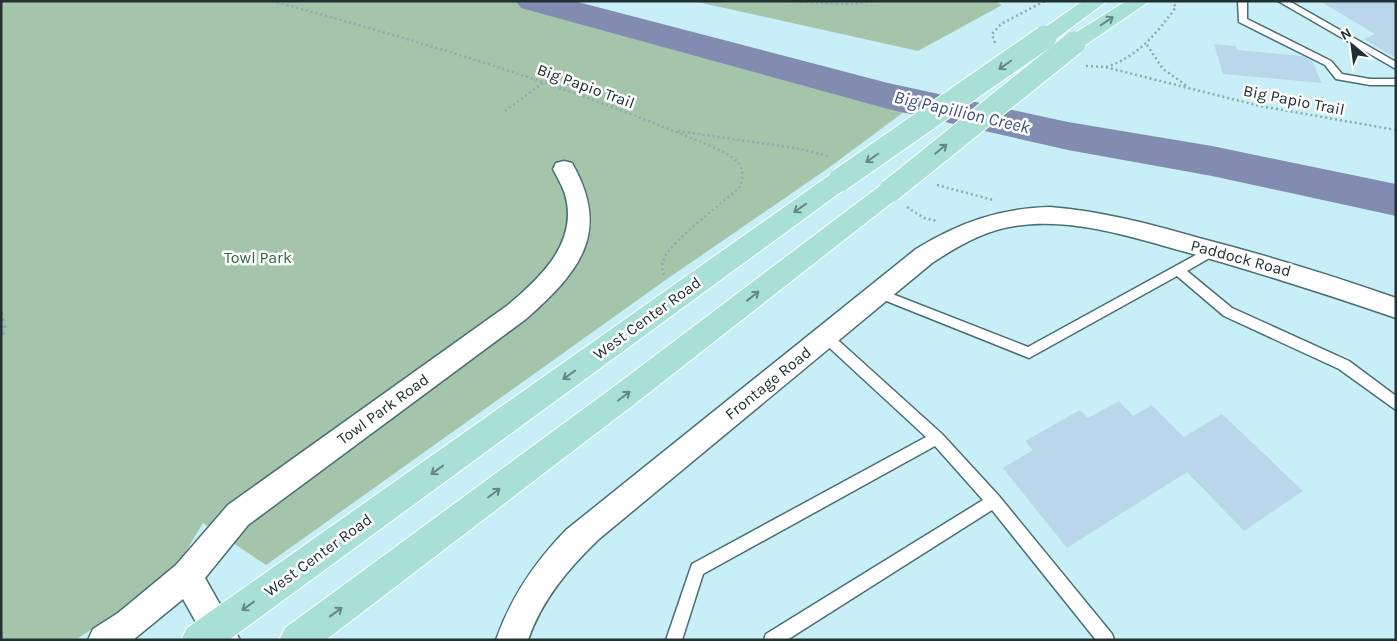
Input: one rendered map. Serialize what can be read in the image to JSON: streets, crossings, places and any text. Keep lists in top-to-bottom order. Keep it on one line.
{"streets":{"main road":["West Center Road"],"street":["Paddock Road","Frontage Road","Towl Park Road"],"path":["Big Papio Trail"]},"crossings":[["Paddock Road","Frontage Road"]],"water":["Big Papillion Creek"],"parks":["Towl Park"],"north":"top left"}
